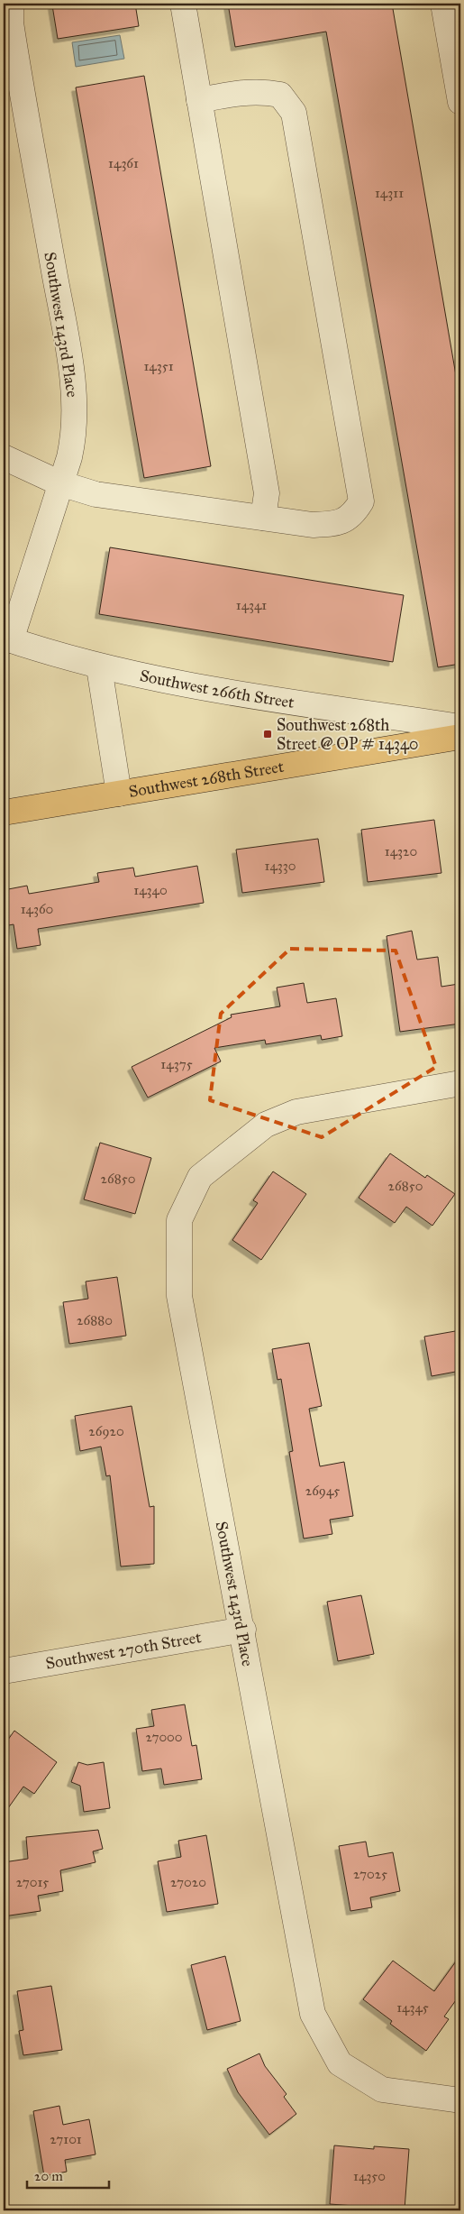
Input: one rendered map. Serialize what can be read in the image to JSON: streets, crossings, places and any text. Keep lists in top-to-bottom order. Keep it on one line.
{"streets":{"main road":["Southwest 268th Street"],"street":["Southwest 143rd Place","Southwest 266th Street","Southwest 270th Street"]},"crossings":[["Southwest 143rd Place","Southwest 266th Street"],["Southwest 143rd Place","Southwest 270th Street"]],"places":{"transit":["Southwest 268th Street @ OP # 14340"]},"house_numbers":["14361","14311","14351","14341","14320","14330","14340","14360","14375","26850","26850","26880","26920","26945","27000","27025","27015","27020","14345","27101","14350"],"scale_bar":"20 m"}
